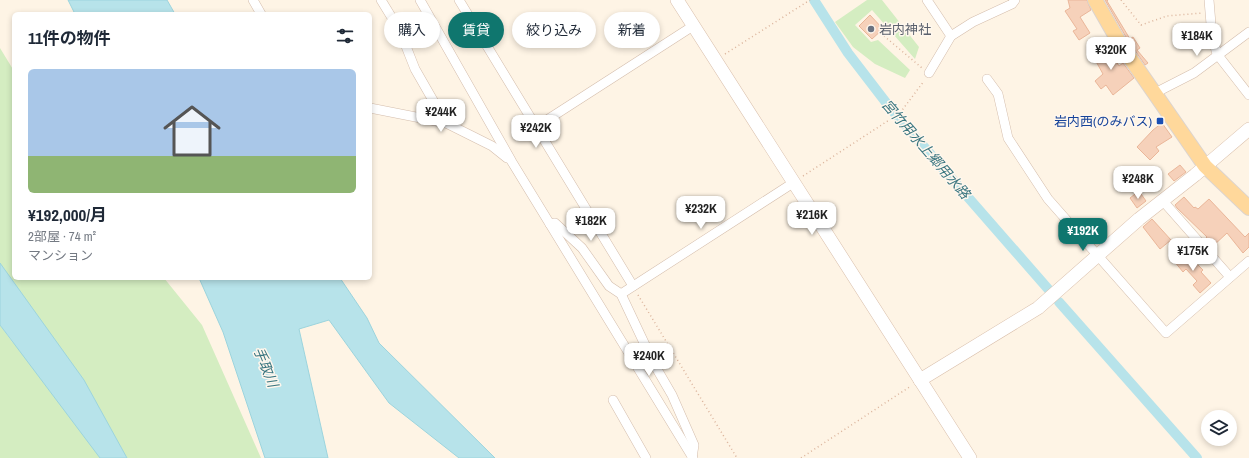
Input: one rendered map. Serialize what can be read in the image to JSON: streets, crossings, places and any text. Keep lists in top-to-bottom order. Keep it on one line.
{"water":["宮竹用水上郷用水路","手取川"],"places":{"other":["岩内神社"],"transit":["岩内西(のみバス)"]},"page":{"chip":["購入","賃貸","絞り込み","新着"],"heading":"11件の物件","price":["¥184K","¥320K","¥244K","¥242K","¥248K","¥232K","¥216K","¥182K","¥192K","¥175K","¥240K"],"list":[{"name":"¥192,000/月","note":"2部屋 · 74 m² · マンション"}]}}
